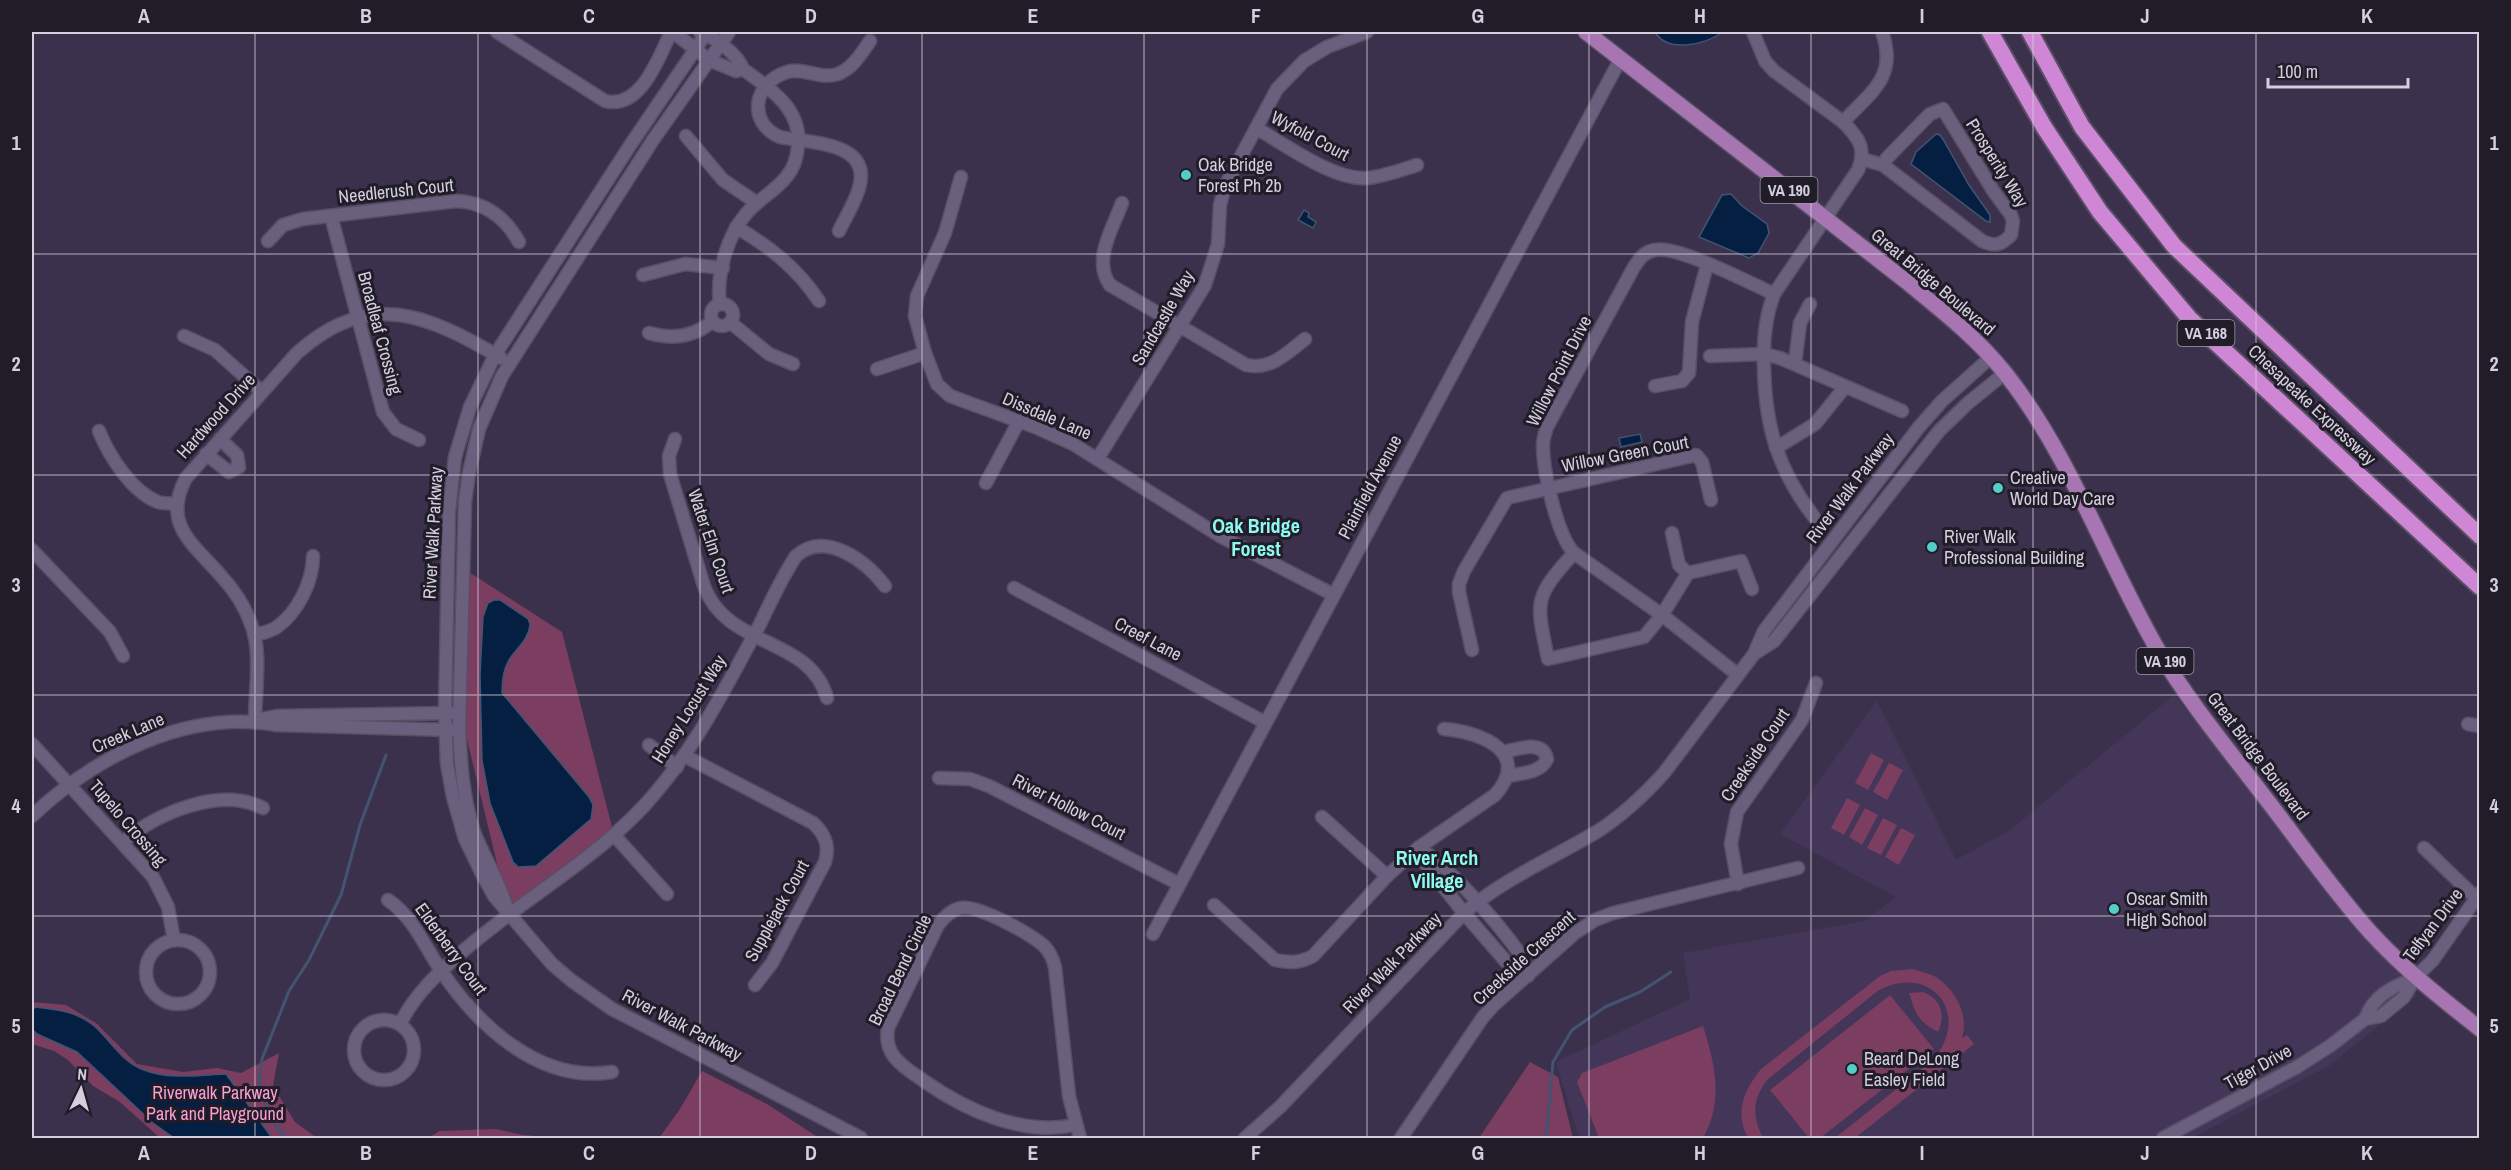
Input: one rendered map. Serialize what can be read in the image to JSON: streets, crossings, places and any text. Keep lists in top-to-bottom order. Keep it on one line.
{"streets":{"highway":["VA 168","Chesapeake Expressway"],"main road":["VA 190","Great Bridge Boulevard"],"street":["Wyfold Court","Prosperity Way","Needlerush Court","Sandcastle Way","Broadleaf Crossing","Willow Point Drive","Hardwood Drive","Dissdale Lane","Willow Green Court","Plainfield Avenue","River Walk Parkway","Water Elm Court","Creef Lane","Honey Locust Way","Creek Lane","Creekside Court","River Hollow Court","Tupelo Crossing","Supplejack Court","Telfyan Drive","Elderberry Court","Creekside Crescent","Broad Bend Circle","Tiger Drive"]},"crossings":[["Wyfold Court","Sandcastle Way"],["Needlerush Court","Broadleaf Crossing"],["Great Bridge Boulevard","Plainfield Avenue"],["Great Bridge Boulevard","River Walk Parkway"],["Great Bridge Boulevard","Telfyan Drive"],["Great Bridge Boulevard","Tiger Drive"],["Sandcastle Way","Dissdale Lane"],["Broadleaf Crossing","Hardwood Drive"],["Willow Point Drive","Willow Green Court"],["Willow Point Drive","River Walk Parkway"],["Hardwood Drive","River Walk Parkway"],["Dissdale Lane","Plainfield Avenue"],["Plainfield Avenue","Creef Lane"],["Plainfield Avenue","River Hollow Court"],["River Walk Parkway","Honey Locust Way"],["River Walk Parkway","Creek Lane"],["Water Elm Court","Honey Locust Way"],["Honey Locust Way","Supplejack Court"],["Honey Locust Way","Elderberry Court"],["Creek Lane","Tupelo Crossing"],["Creekside Court","Creekside Crescent"],["Telfyan Drive","Tiger Drive"]],"districts":["Oak Bridge Forest","River Arch Village"],"parks":["Riverwalk Parkway Park and Playground"],"places":["Oak Bridge Forest Ph 2b","Creative World Day Care","River Walk Professional Building","Oscar Smith High School","Beard DeLong Easley Field"],"scale_bar":"100 m","north":"top","grid":{"columns":["A","B","C","D","E","F","G","H","I","J","K"],"rows":["1","2","3","4","5"]}}
